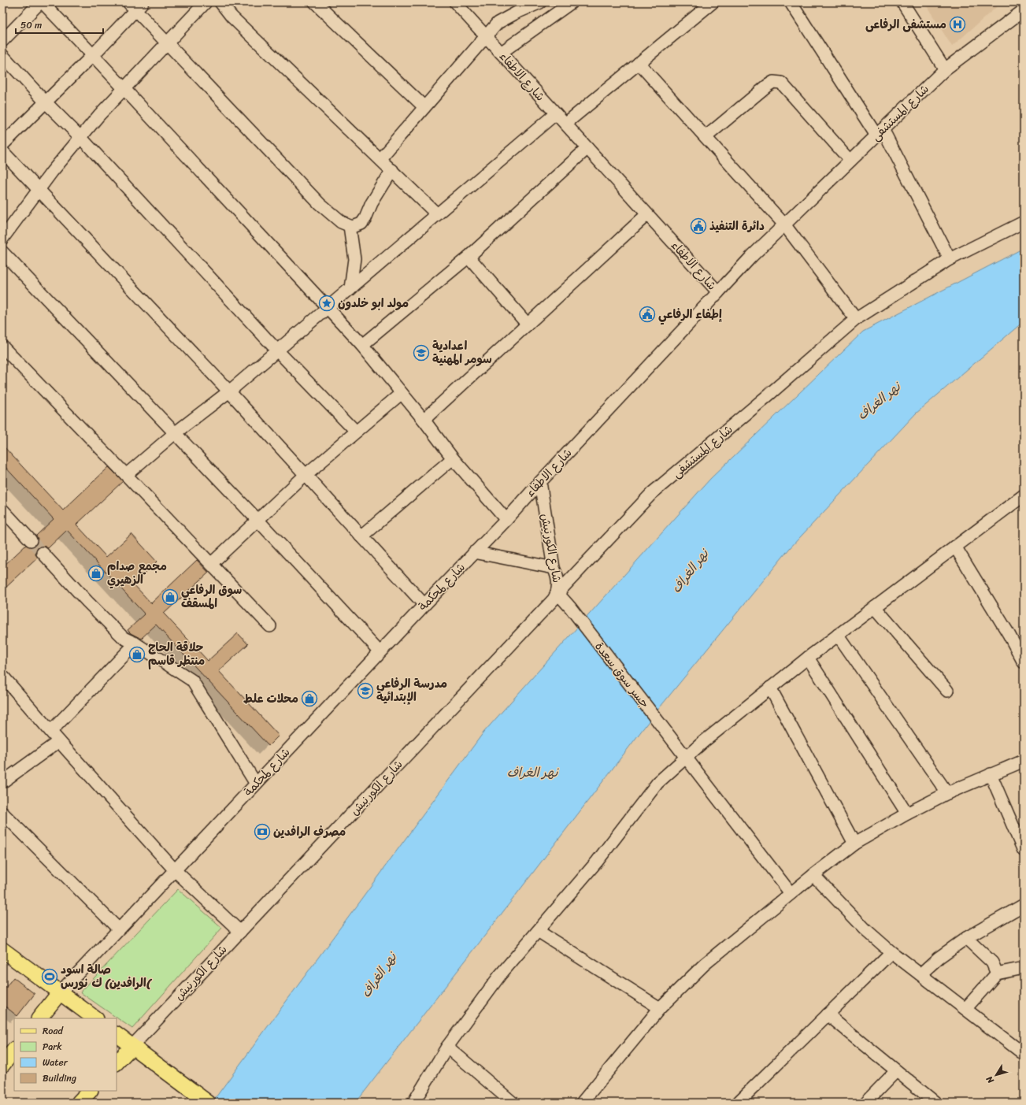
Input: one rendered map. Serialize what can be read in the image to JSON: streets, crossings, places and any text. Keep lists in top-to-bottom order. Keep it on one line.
{"streets":{"main road":["شارع الكورنيش"],"street":["شارع الاطفاء","شارع المستشفى","شارع لمحكمة","جسر سوق سعدة"]},"crossings":[["شارع الاطفاء","شارع المستشفى"],["شارع الاطفاء","شارع الكورنيش"],["شارع الاطفاء","شارع لمحكمة"],["شارع المستشفى","شارع الكورنيش"],["شارع المستشفى","جسر سوق سعدة"],["شارع الكورنيش","جسر سوق سعدة"]],"water":["نهر الغراف"],"places":{"hospital":["مستشفی الرفاعی"],"public building":["دائرة التنفيذ","إطفاء الرفاعي"],"place":["مولد ابو خلدون"],"school or university":["اعدادية سومر المهنية","مدرسة الرفاعي الإبتدائية"],"shop":["مجمع صدام الزهيري","سوق الرفاعي المسقف","حلاقة الحاج منتظر قاسم","محلات علط"],"bank":["مصرف الرافدين"],"sports":["صالة اسود الرافدين) ك نورس("]},"legend":["Road","Park","Water","Building"],"scale_bar":"50 m","north":"bottom left"}
